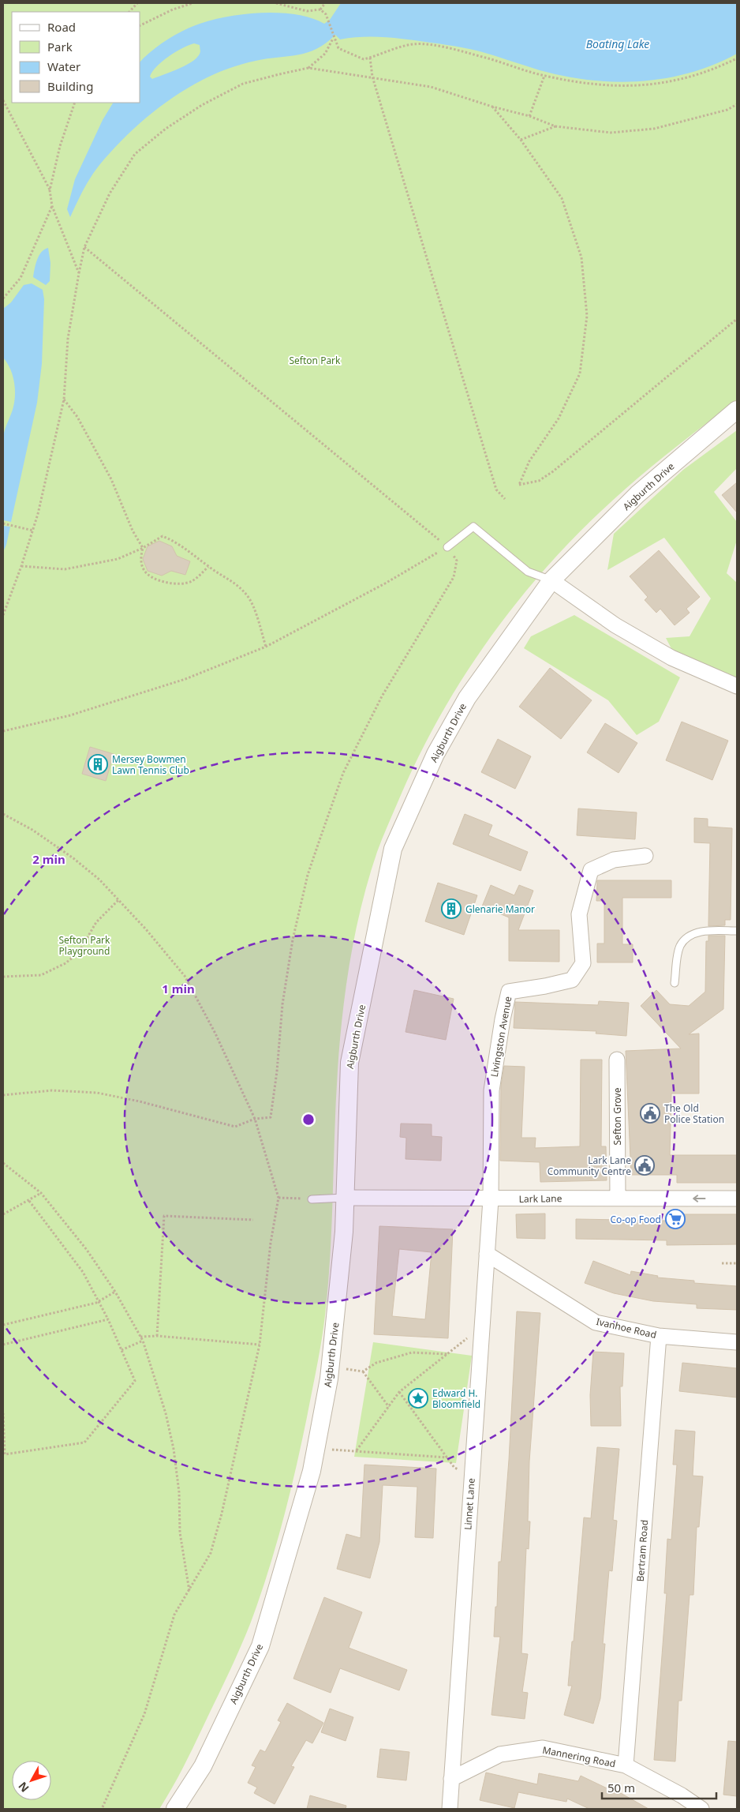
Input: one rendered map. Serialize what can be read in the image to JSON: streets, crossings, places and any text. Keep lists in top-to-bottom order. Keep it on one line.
{"streets":{"street":["Aigburth Drive","Livingston Avenue","Sefton Grove","Lark Lane","Ivanhoe Road","Linnet Lane","Bertram Road","Mannering Road"]},"crossings":[["Aigburth Drive","Lark Lane"],["Livingston Avenue","Lark Lane"],["Livingston Avenue","Linnet Lane"],["Sefton Grove","Lark Lane"],["Lark Lane","Linnet Lane"],["Ivanhoe Road","Linnet Lane"],["Ivanhoe Road","Bertram Road"],["Linnet Lane","Mannering Road"],["Bertram Road","Mannering Road"]],"water":["Boating Lake"],"parks":["Sefton Park","Sefton Park Playground"],"places":{"building":["Mersey Bowmen Lawn Tennis Club","Glenarie Manor"],"public building":["The Old Police Station","Lark Lane Community Centre"],"supermarket":["Co-op Food"],"place":["Edward H. Bloomfield"]},"legend":["Road","Park","Water","Building"],"scale_bar":"50 m","north":"bottom left","rings":["2 min","1 min"]}
